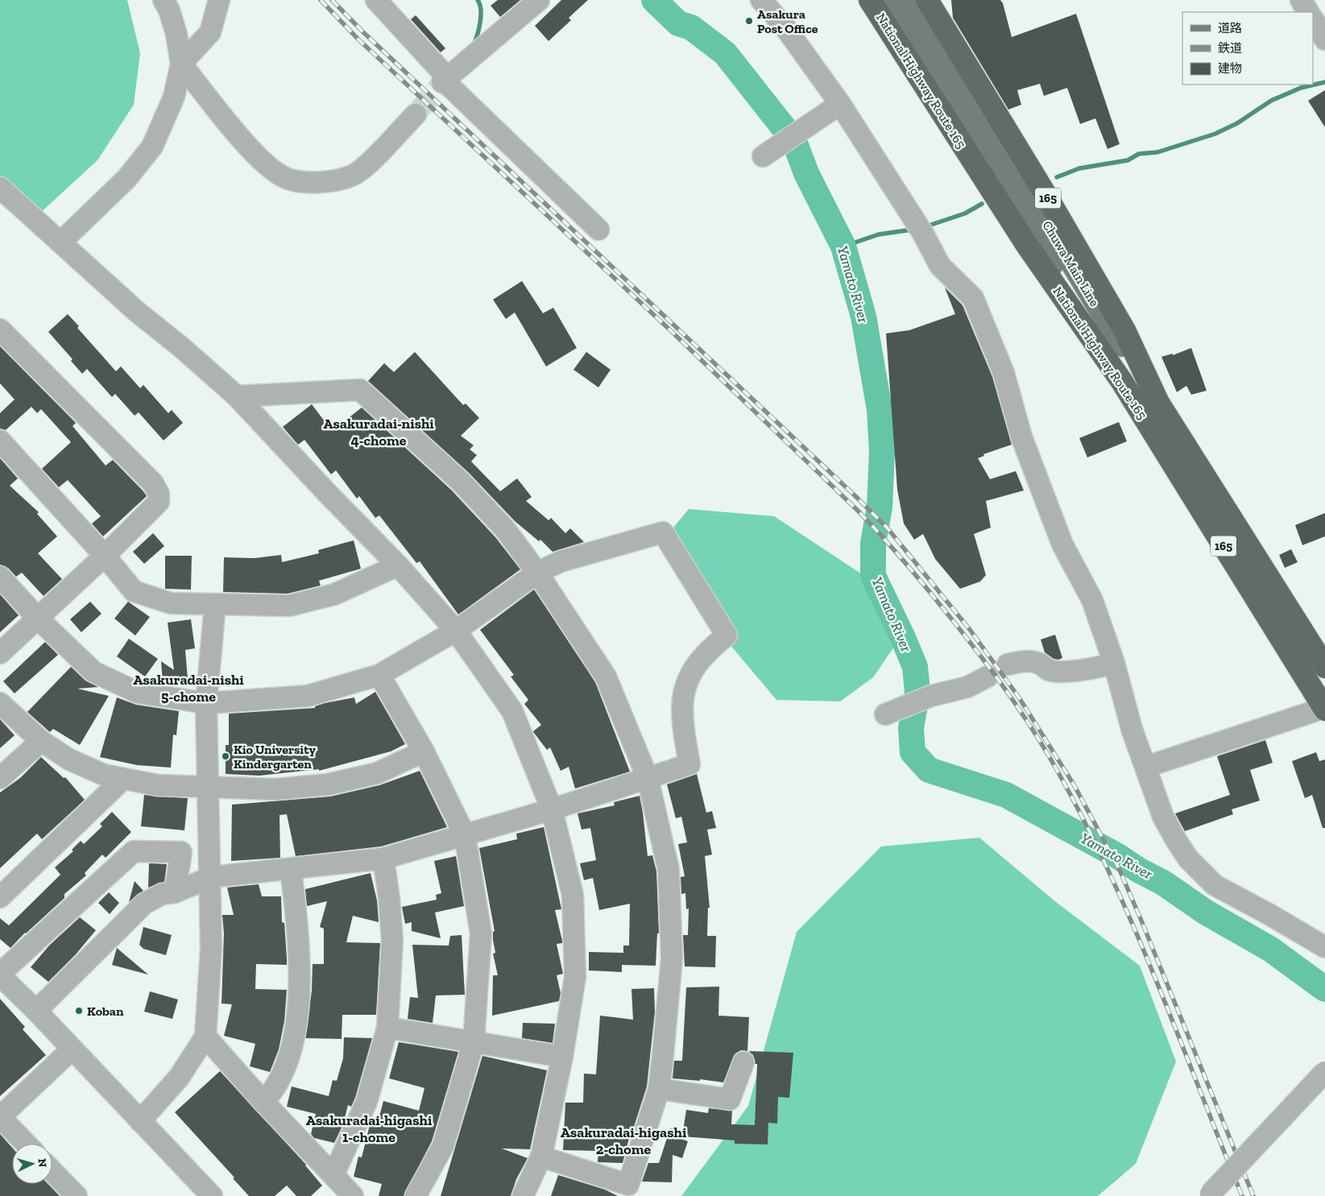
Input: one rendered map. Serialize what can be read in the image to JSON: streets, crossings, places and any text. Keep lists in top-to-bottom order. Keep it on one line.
{"streets":{"highway":["National Highway Route 165","165"],"main road":["Chuwa Main Line"]},"crossings":[["National Highway Route 165","Chuwa Main Line"]],"districts":["Asakuradai-nishi 4-chome","Asakuradai-nishi 5-chome","Asakuradai-higashi 1-chome","Asakuradai-higashi 2-chome"],"water":["Yamato River"],"places":["Asakura Post Office","Kio University Kindergarten","Koban"],"legend":["道路","鉄道","建物"],"north":"right"}
